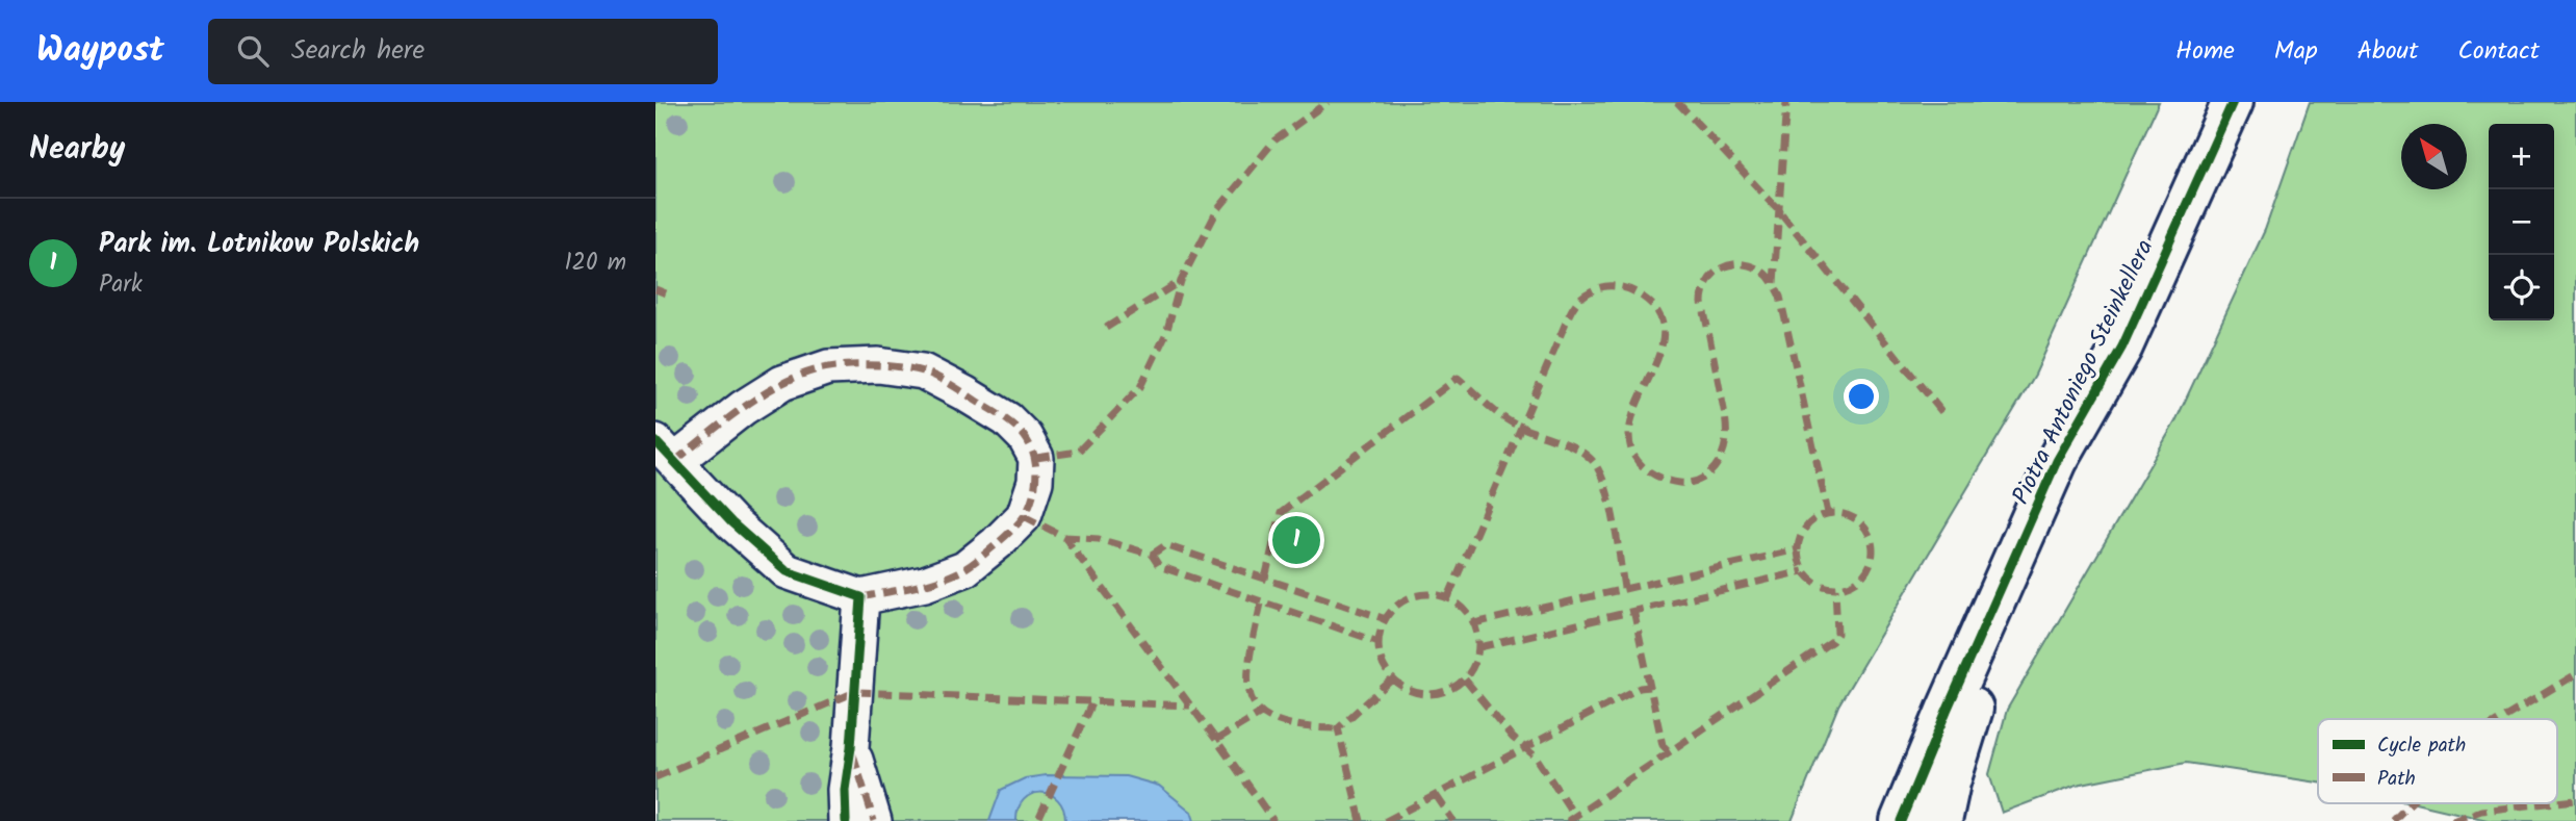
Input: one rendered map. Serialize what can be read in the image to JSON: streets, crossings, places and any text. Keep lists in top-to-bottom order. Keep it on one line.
{"streets":{"street":["Piotra Antoniego Steinkellera"]},"legend":["Cycle path","Path"],"north":"top left","page":{"header":"Waypost","search":"Search here","nav":["Home","Map","About","Contact"],"heading":"Nearby","map_buttons":["+","−"],"list":[{"mark":"1","name":"Park im. Lotnikow Polskich","note":"Park","value":"120 m"}],"pins":"1"}}
